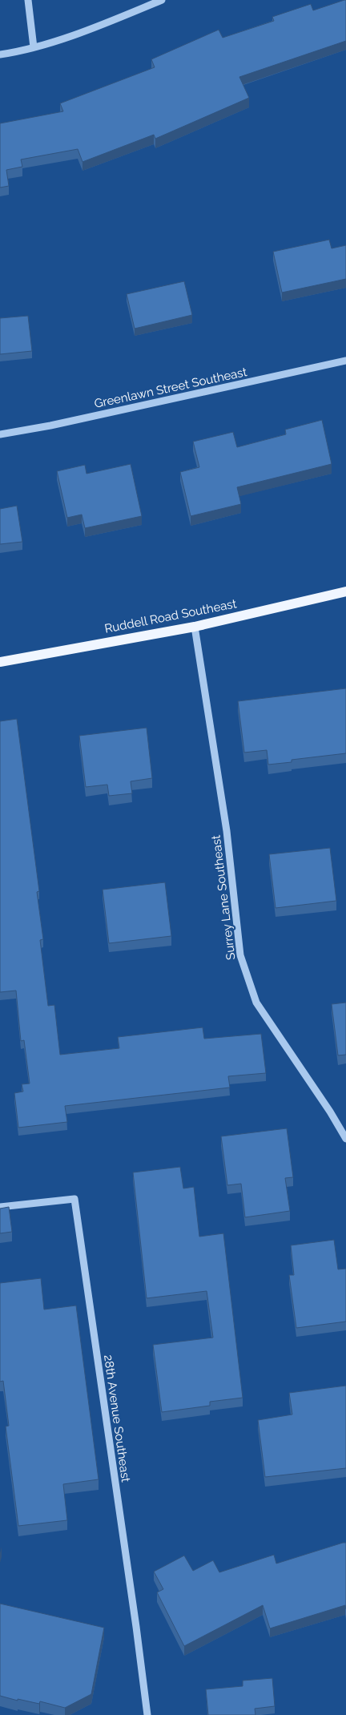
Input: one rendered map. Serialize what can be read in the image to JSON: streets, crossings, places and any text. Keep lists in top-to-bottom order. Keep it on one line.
{"streets":{"main road":["Ruddell Road Southeast"],"street":["Greenlawn Street Southeast","Surrey Lane Southeast","28th Avenue Southeast"]},"crossings":[["Ruddell Road Southeast","Surrey Lane Southeast"]]}
